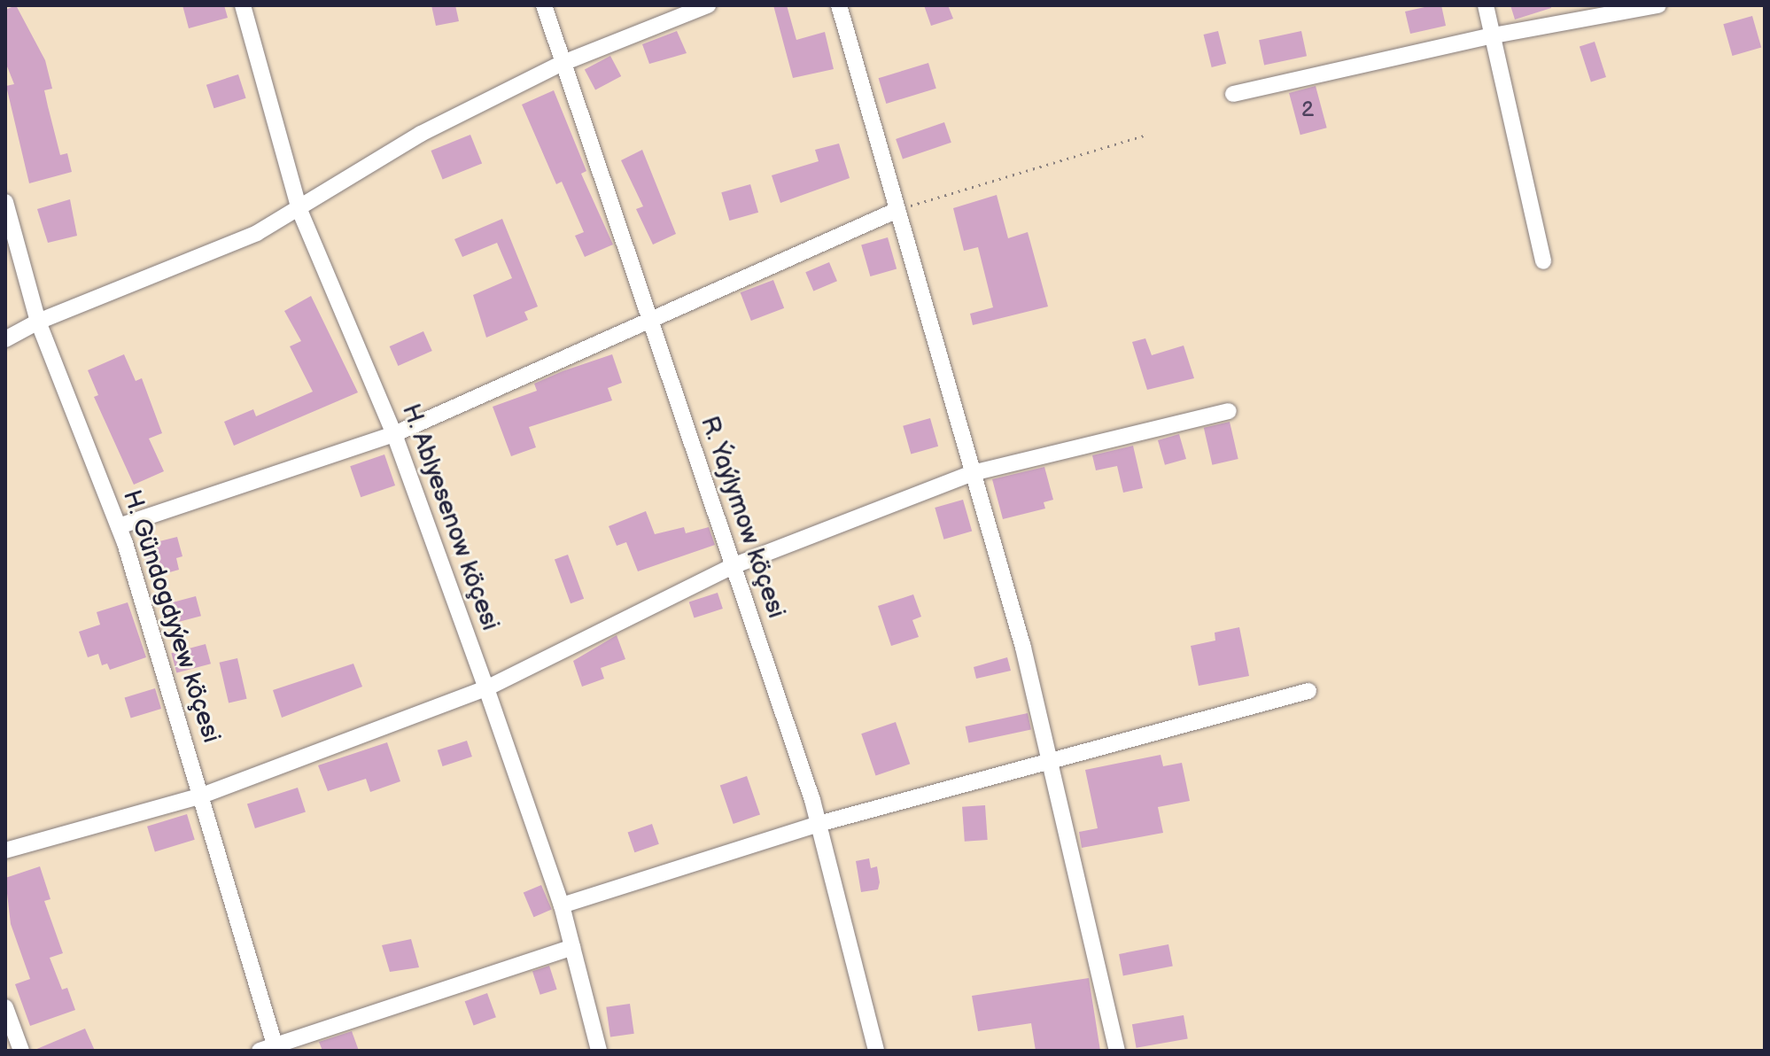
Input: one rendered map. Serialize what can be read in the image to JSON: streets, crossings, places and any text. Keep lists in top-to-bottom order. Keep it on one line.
{"streets":{"street":["H. Ablyesenow köçesi","R. Ýaýlymow köçesi","H. Gündogdyýew köçesi"]},"house_numbers":["2"]}
